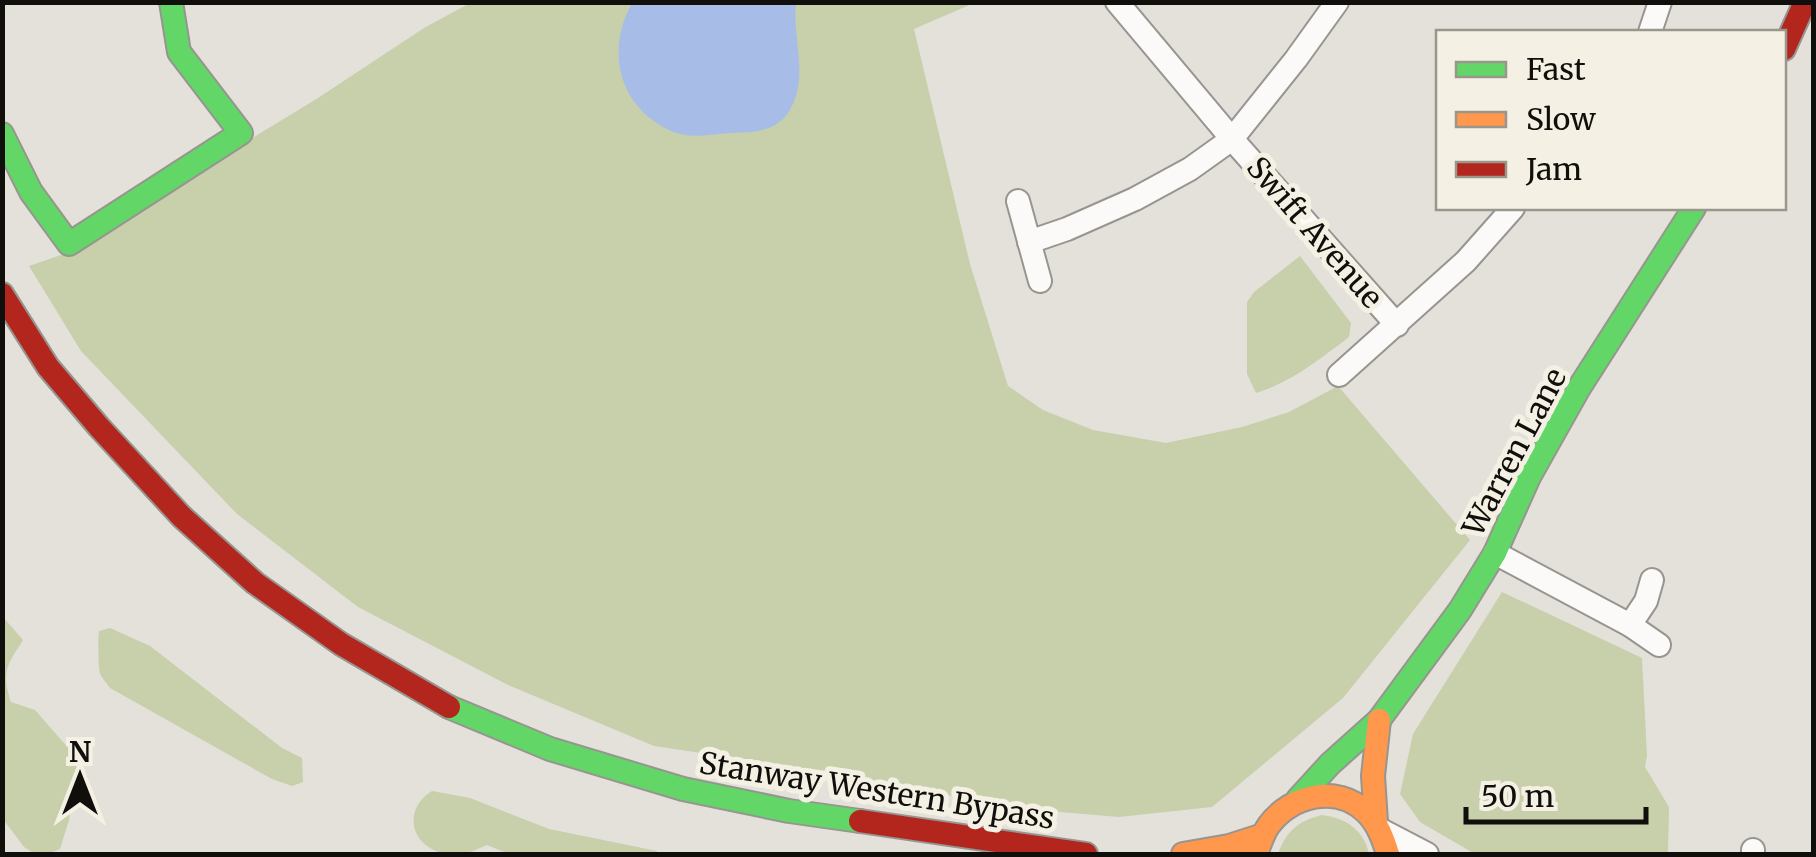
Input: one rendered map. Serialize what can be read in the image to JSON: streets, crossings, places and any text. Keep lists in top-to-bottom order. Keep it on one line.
{"streets":{"street":["Swift Avenue","Warren Lane","Stanway Western Bypass"]},"legend":["Fast","Slow","Jam"],"scale_bar":"50 m","north":"top"}
